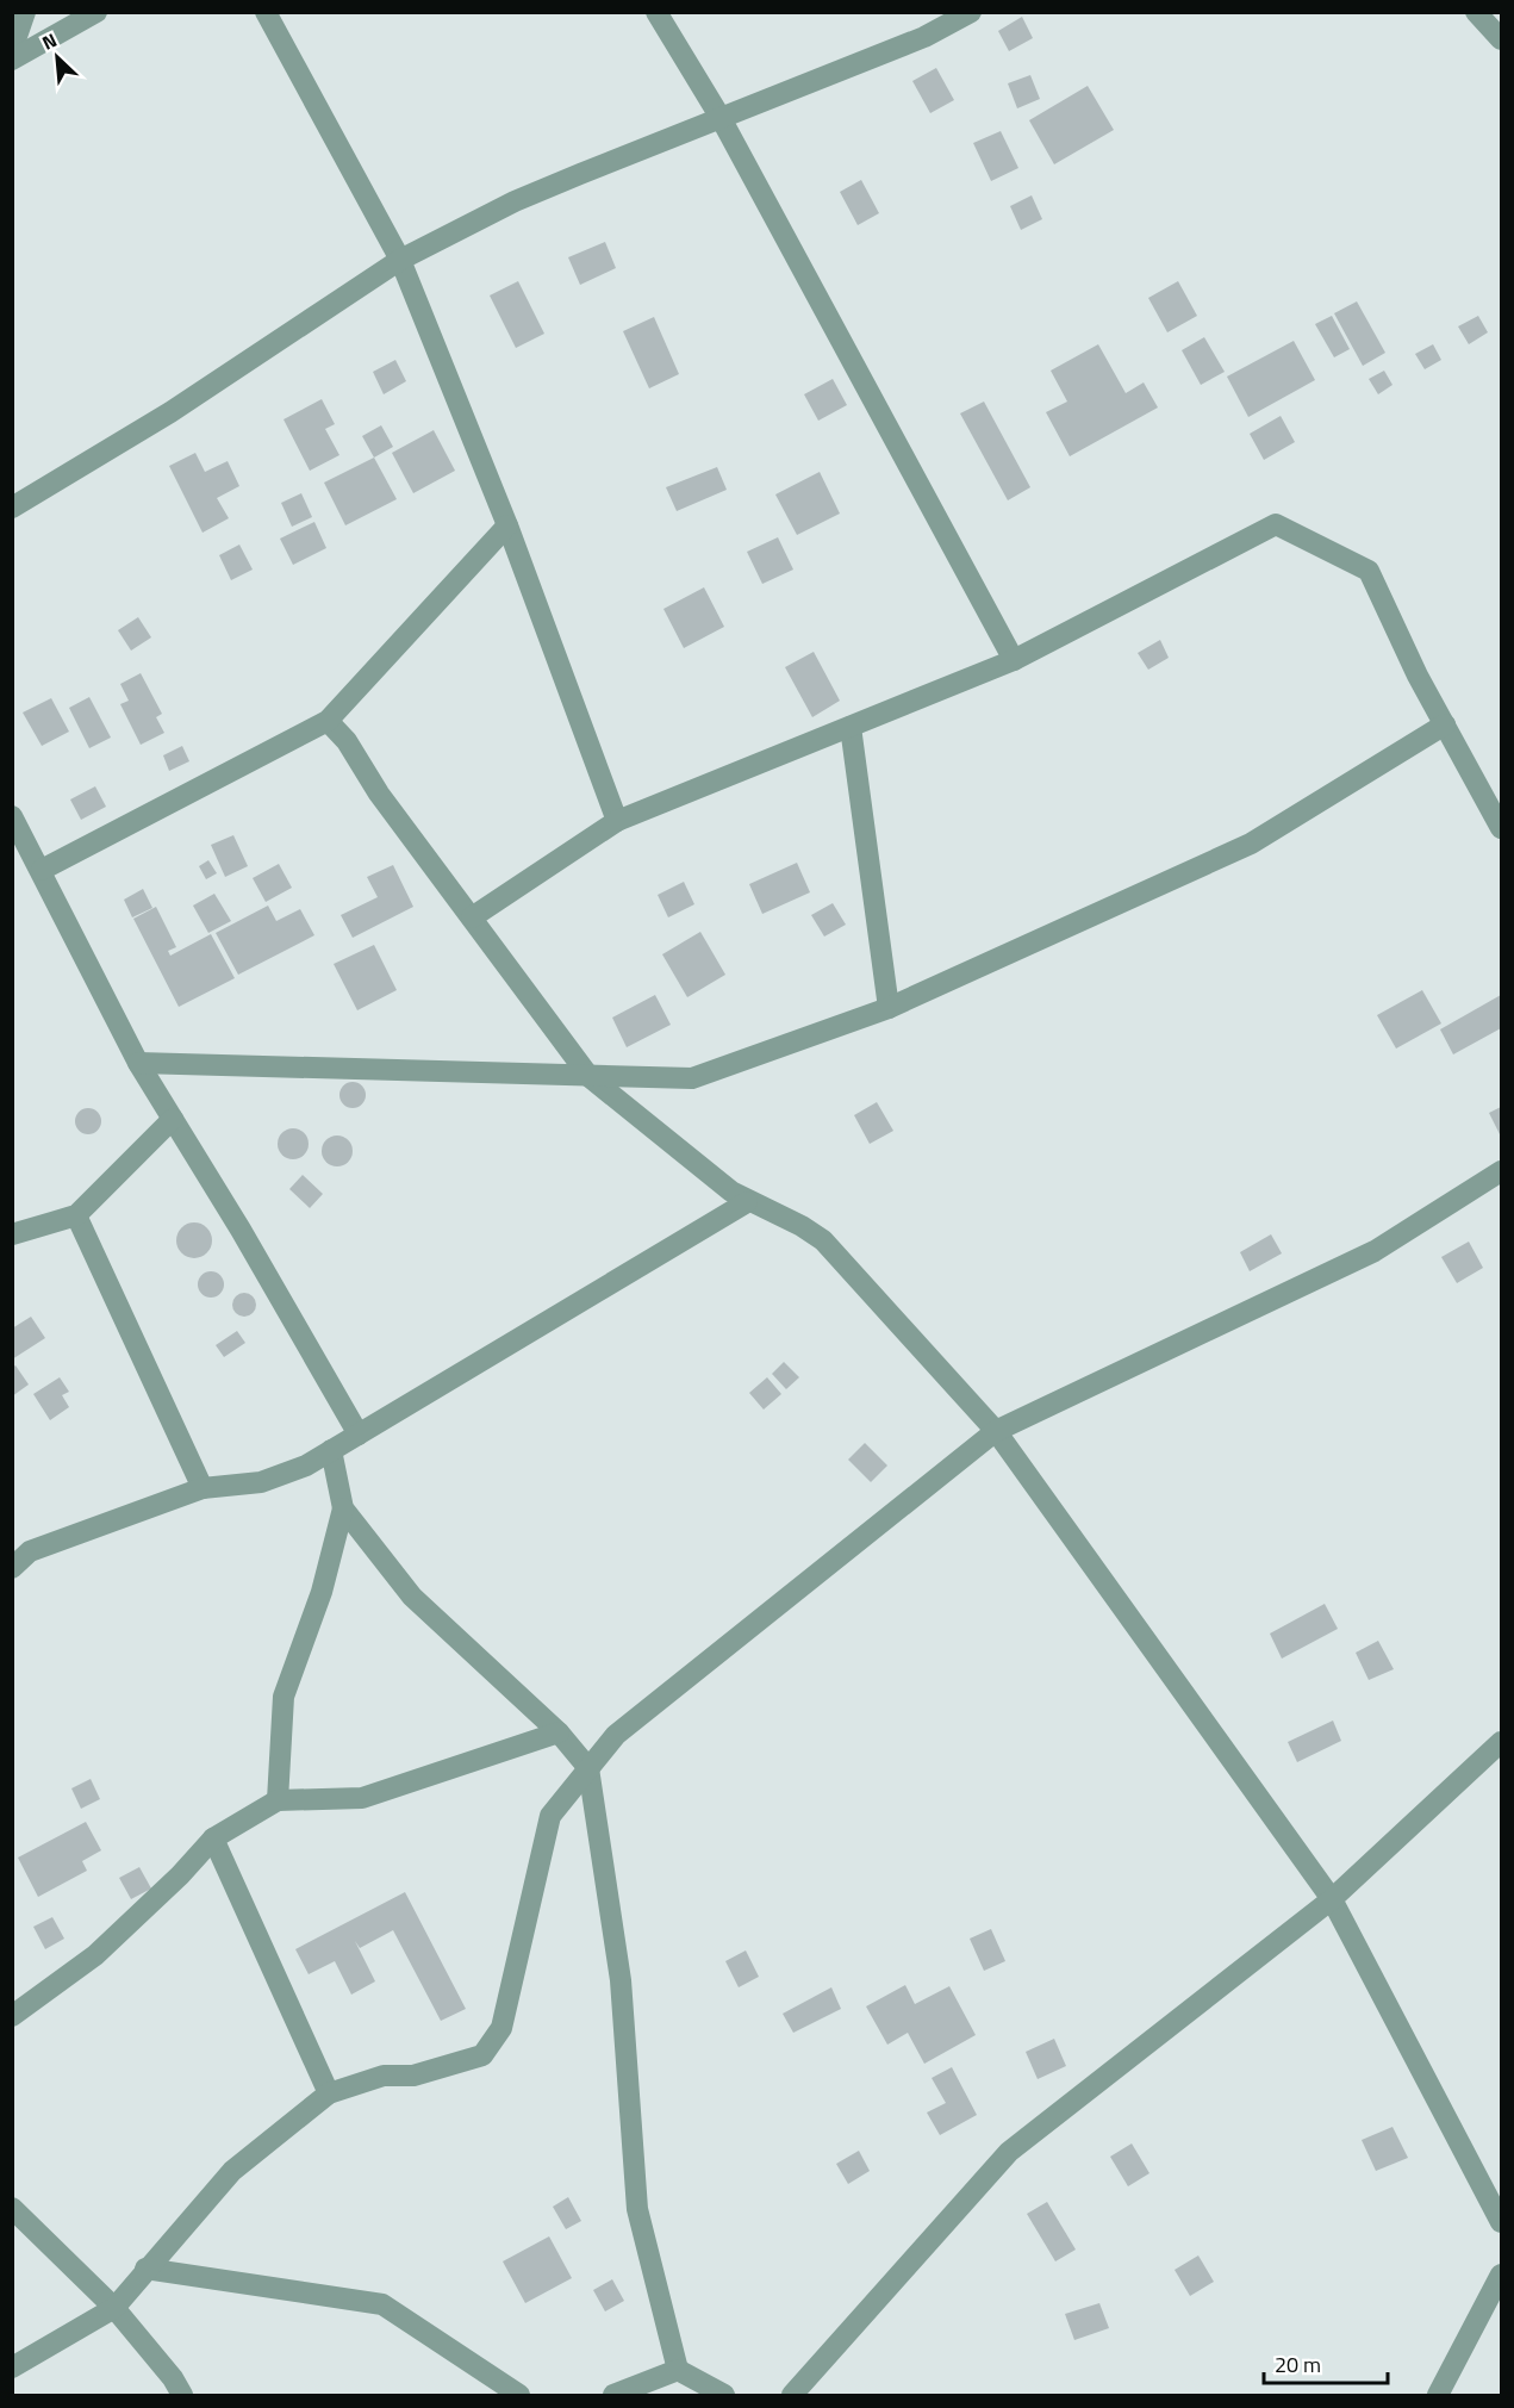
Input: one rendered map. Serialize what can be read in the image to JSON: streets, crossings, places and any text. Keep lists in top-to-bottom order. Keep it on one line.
{"scale_bar":"20 m","north":"top left"}
